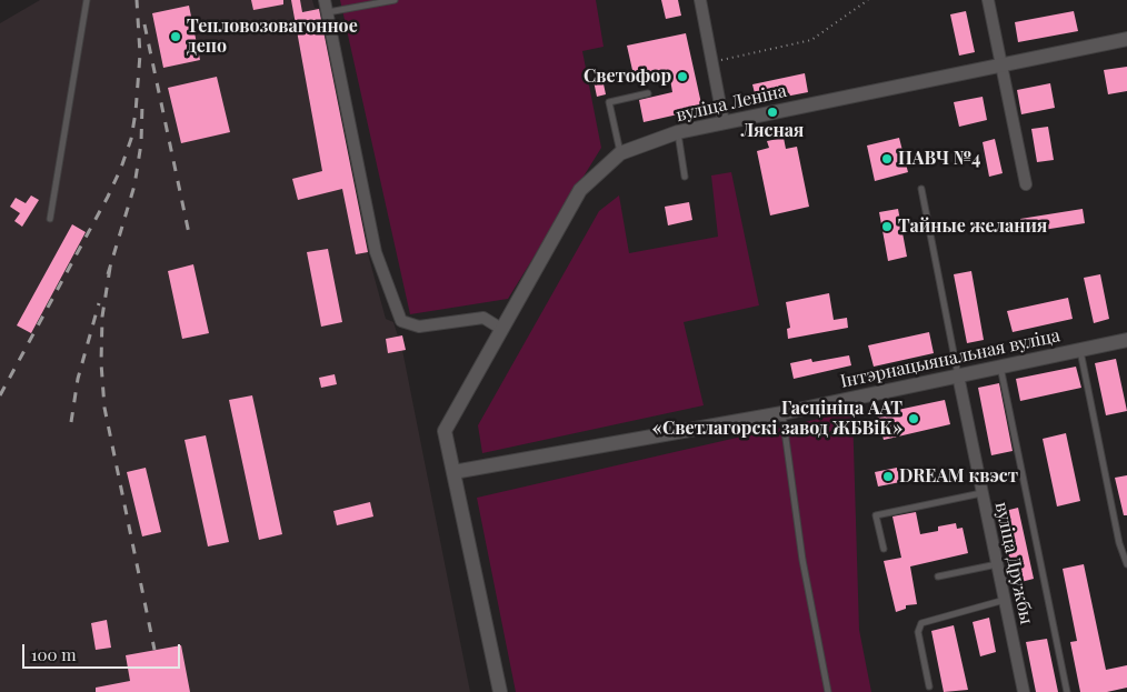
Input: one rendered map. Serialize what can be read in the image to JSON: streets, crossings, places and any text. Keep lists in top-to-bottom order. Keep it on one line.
{"streets":{"street":["вуліца Леніна","Інтэрнацыянальная вуліца","вуліца Дружбы"]},"crossings":[["вуліца Леніна","Інтэрнацыянальная вуліца"],["Інтэрнацыянальная вуліца","вуліца Дружбы"]],"places":["Тепловозовагонное депо","Светофор","Лясная","ПАВЧ №4","Тайные желания","Гасцініца ААТ «Светлагорскі завод ЖБВіК»","DREAM квэст"],"scale_bar":"100 m"}
